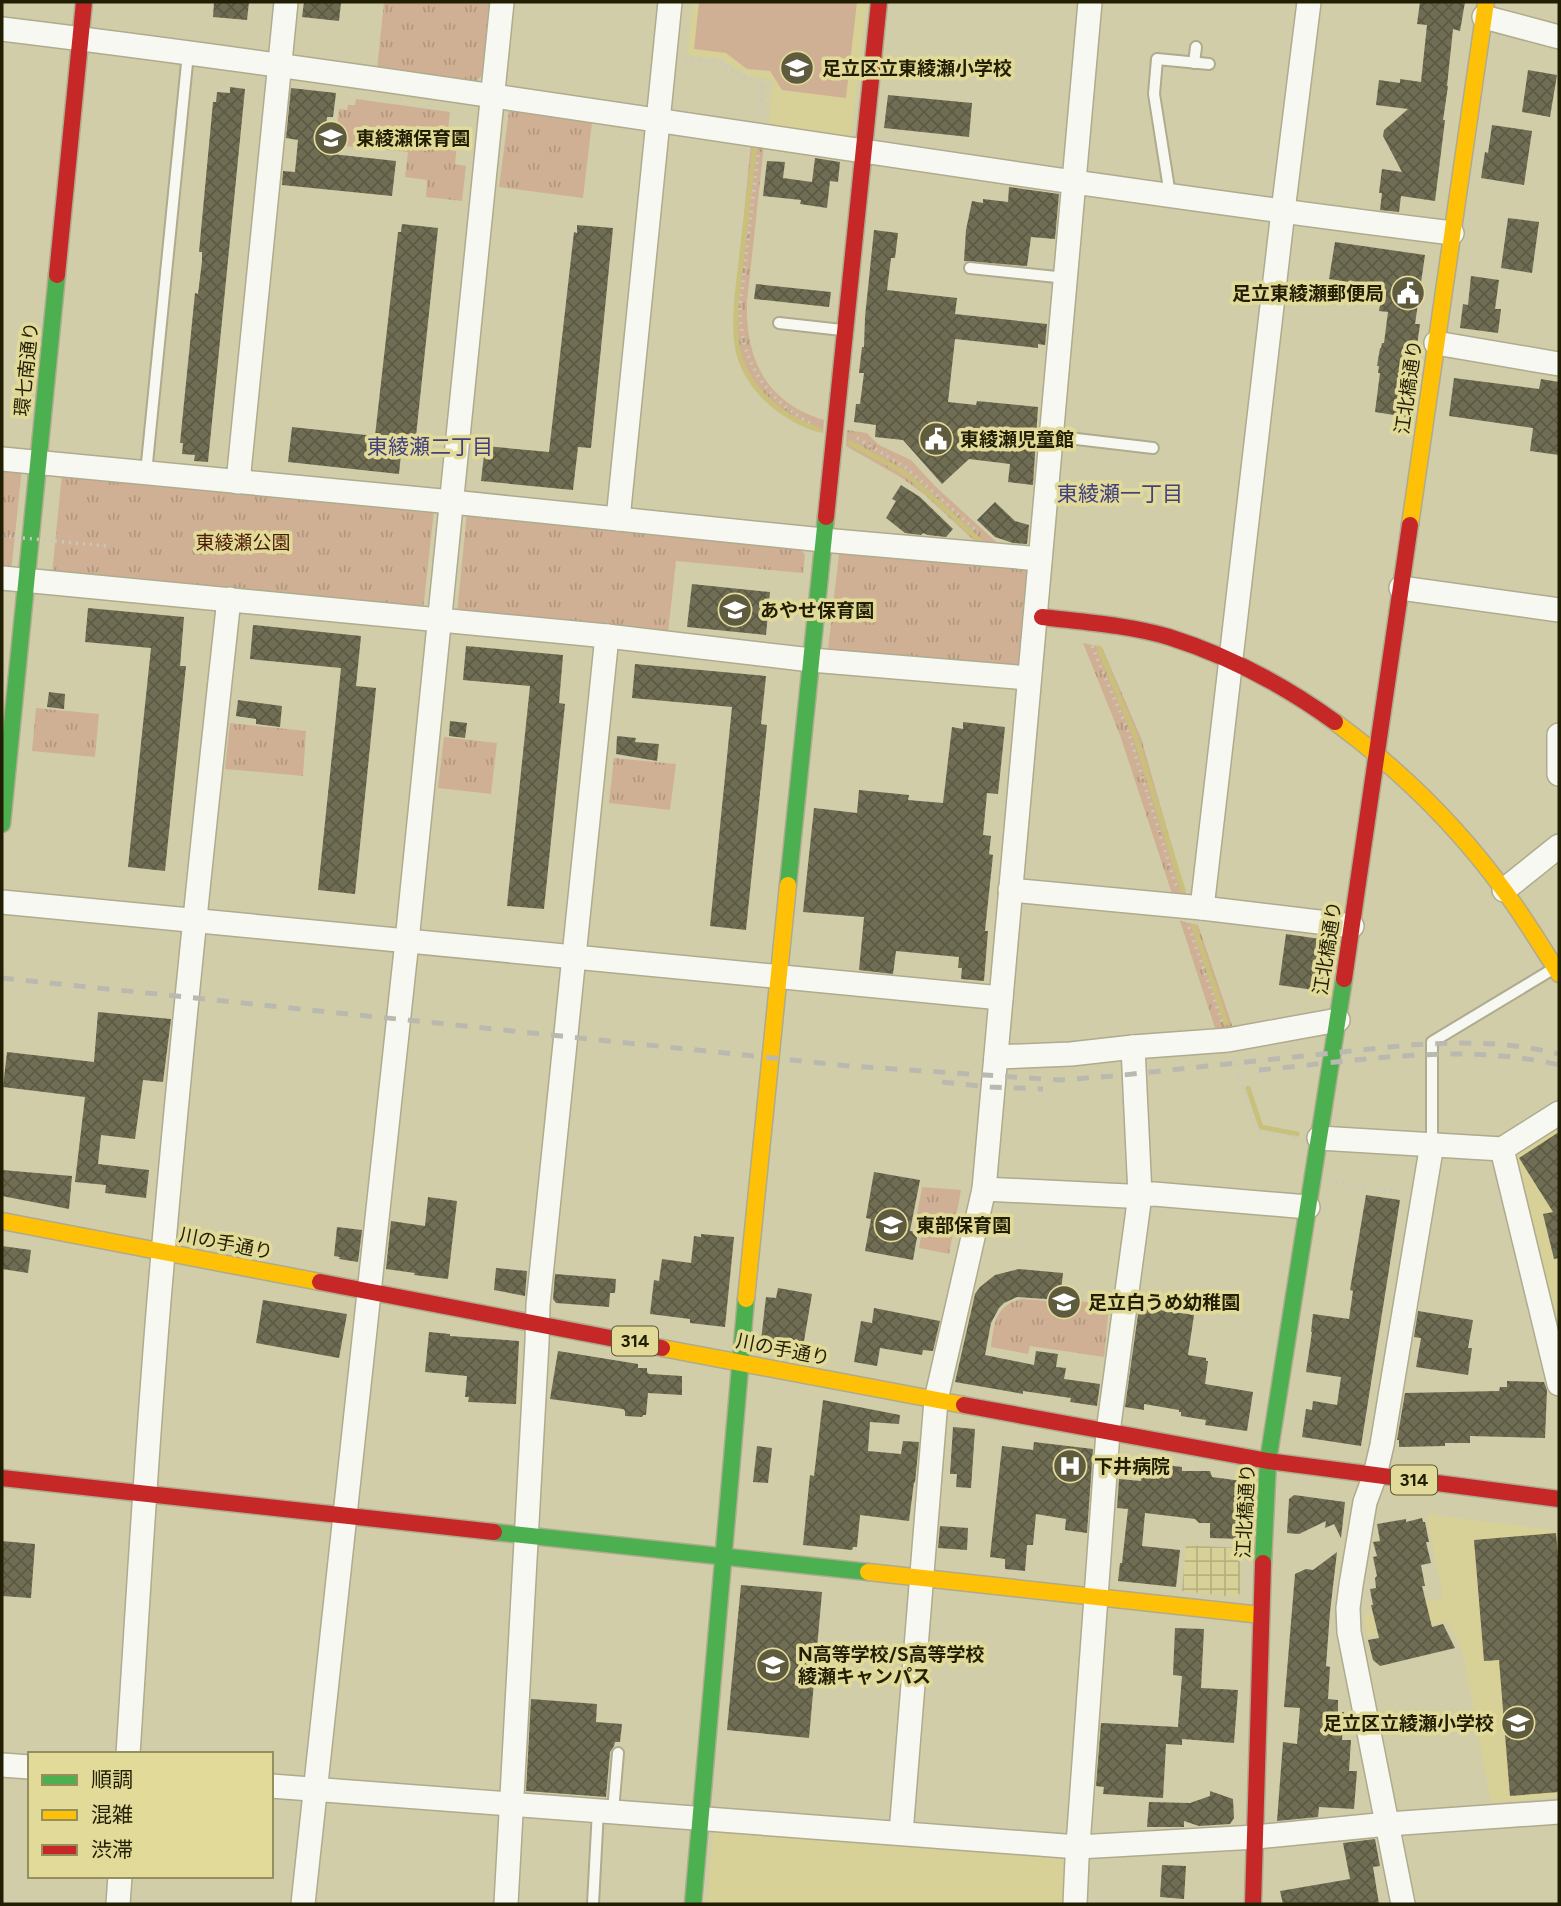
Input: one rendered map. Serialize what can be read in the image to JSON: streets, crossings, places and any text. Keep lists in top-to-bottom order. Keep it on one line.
{"streets":{"street":["環七南通り","江北橋通り","川の手通り","314"]},"crossings":[["江北橋通り","川の手通り"]],"districts":["東綾瀬二丁目","東綾瀬一丁目"],"parks":["東綾瀬公園"],"places":{"school or university":["足立区立東綾瀬小学校","東綾瀬保育園","あやせ保育園","東部保育園","足立白うめ幼稚園","N高等学校/S高等学校 綾瀬キャンパス","足立区立綾瀬小学校"],"public building":["足立東綾瀬郵便局","東綾瀬児童館"],"hospital":["下井病院"]},"legend":["順調","混雑","渋滞"]}
